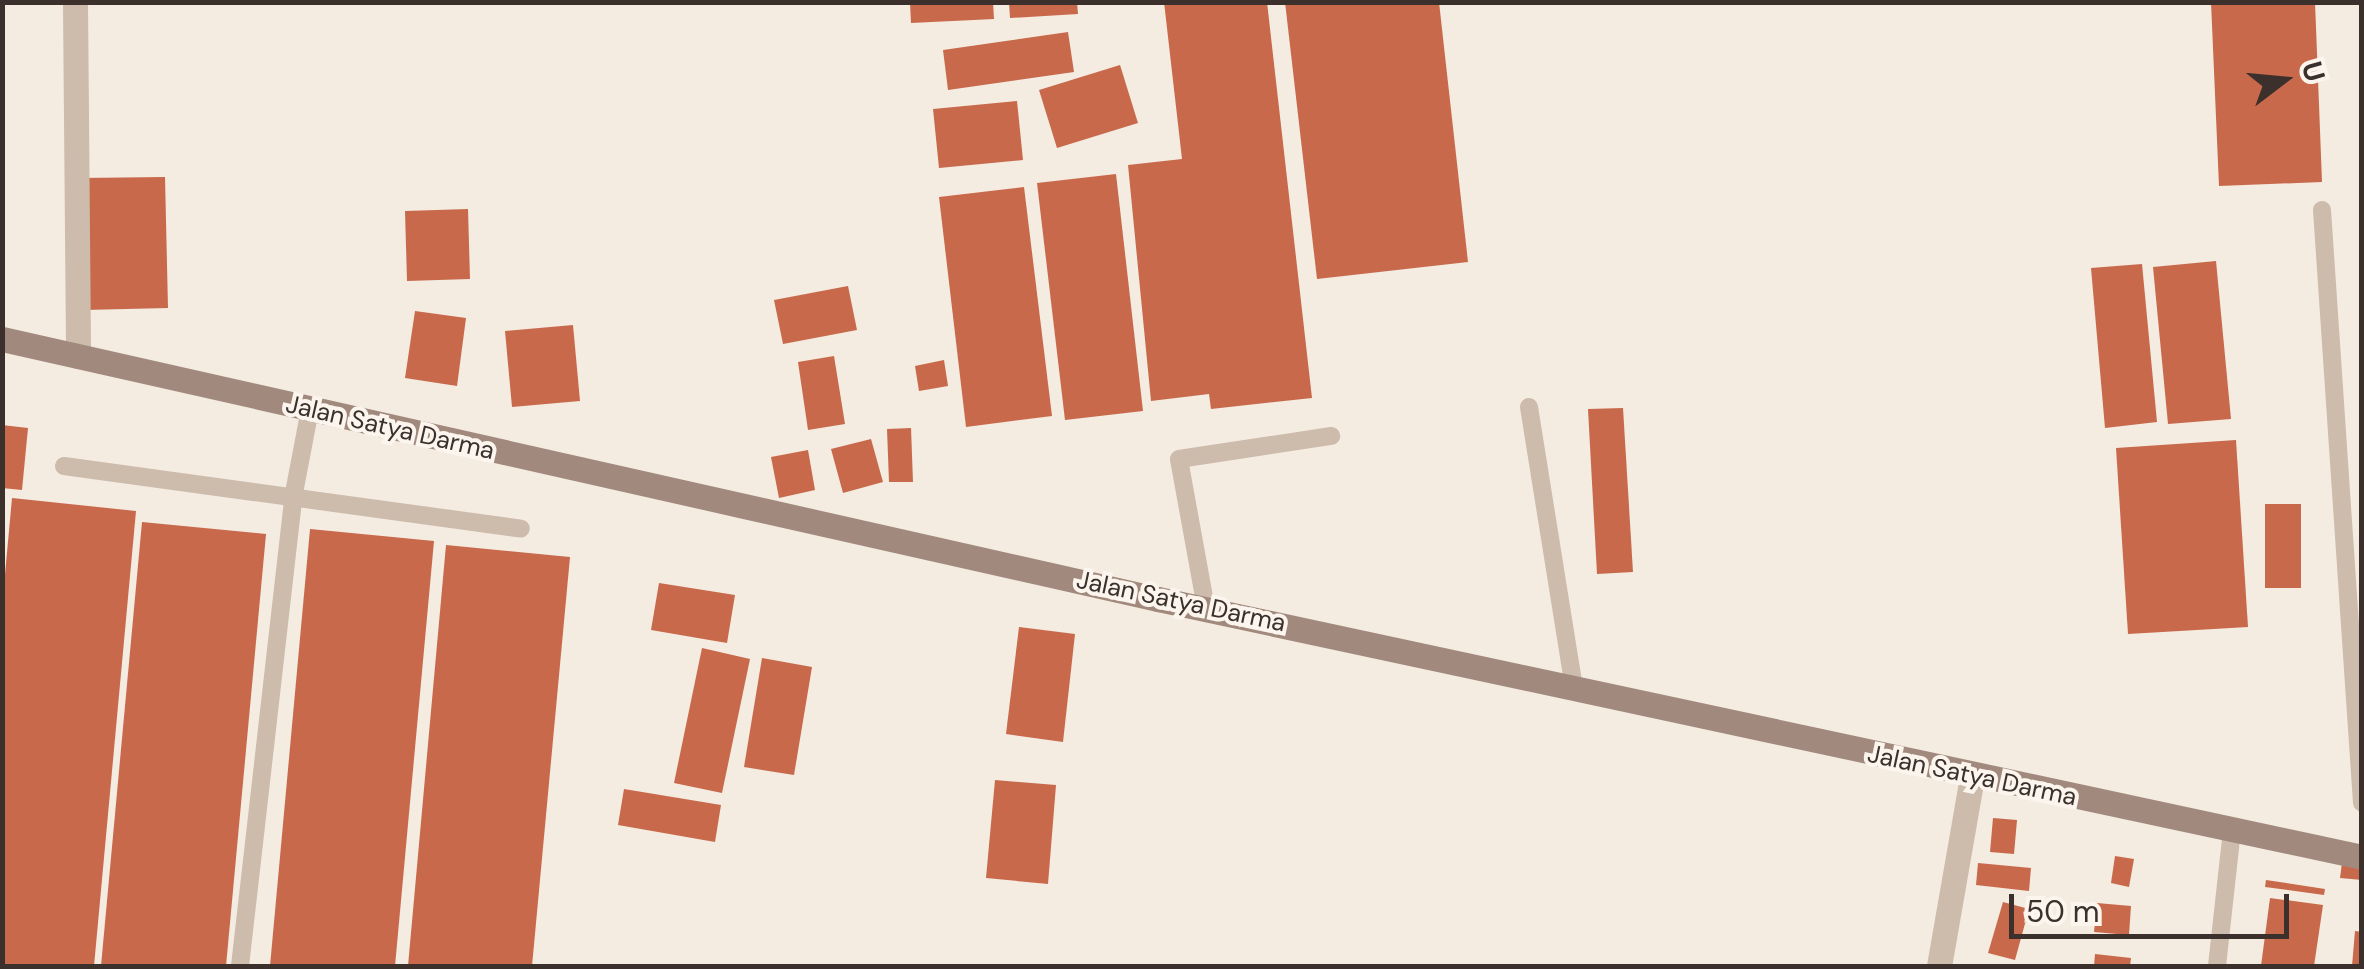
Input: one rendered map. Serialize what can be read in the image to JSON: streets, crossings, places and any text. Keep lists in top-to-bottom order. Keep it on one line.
{"streets":{"main road":["Jalan Satya Darma"]},"scale_bar":"50 m","north":"right"}
